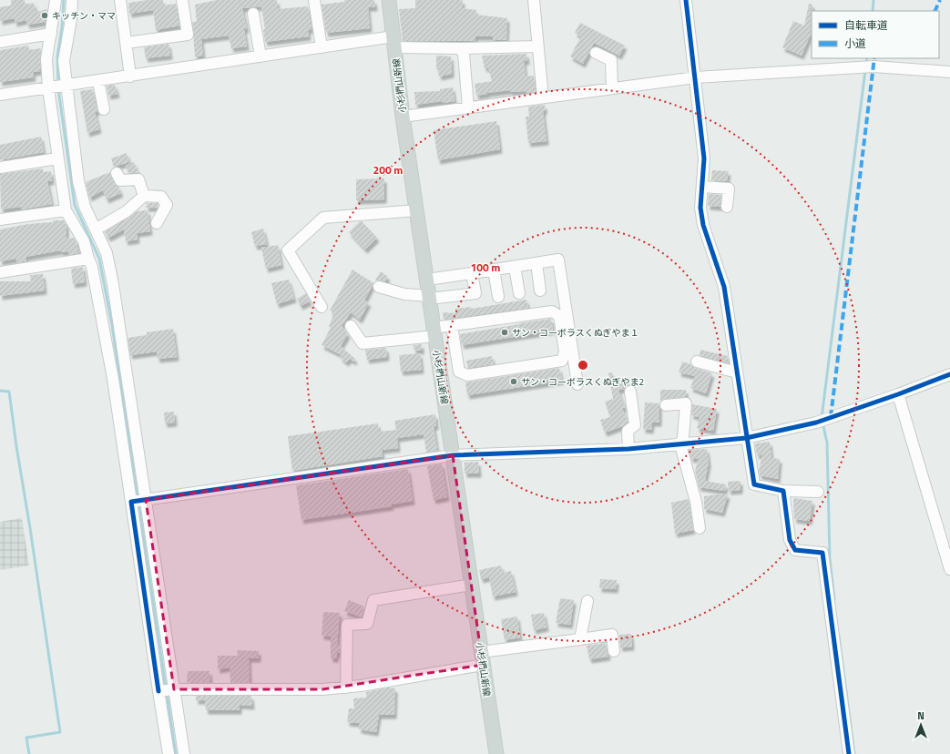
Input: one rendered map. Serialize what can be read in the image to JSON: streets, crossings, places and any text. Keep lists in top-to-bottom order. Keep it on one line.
{"streets":{"main road":["小杉椚山新線"]},"places":["キッチン・ママ","サン・コーポラスくぬぎやま１","サン・コーポラスくぬぎやま2"],"legend":["自転車道","小道"],"north":"top","rings":["200 m","100 m"]}
